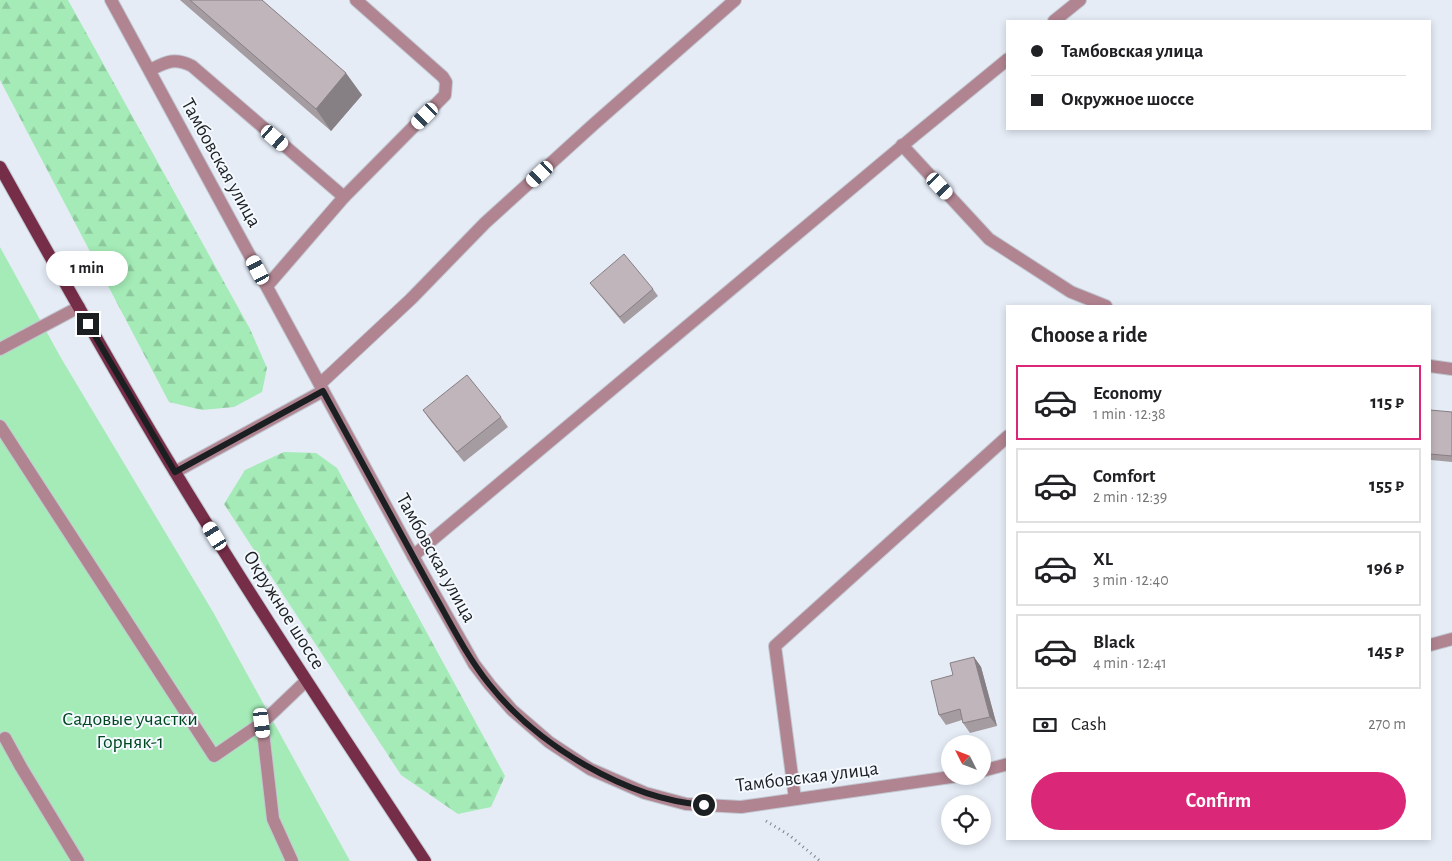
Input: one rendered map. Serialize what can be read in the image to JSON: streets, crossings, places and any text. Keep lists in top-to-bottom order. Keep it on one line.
{"streets":{"main road":["Окружное шоссе"],"street":["Тамбовская улица"]},"parks":["Садовые участки Горняк-1"],"north":"top left","page":{"banner":["Тамбовская улица","Окружное шоссе"],"bubble":"1 min","heading":"Choose a ride","list":[{"name":"Economy","note":"1 min · 12:38","value":"115 ₽"},{"name":"Comfort","note":"2 min · 12:39","value":"155 ₽"},{"name":"XL","note":"3 min · 12:40","value":"196 ₽"},{"name":"Black","note":"4 min · 12:41","value":"145 ₽"}],"pay":["Cash","270 m"],"buttons":"Confirm"}}
